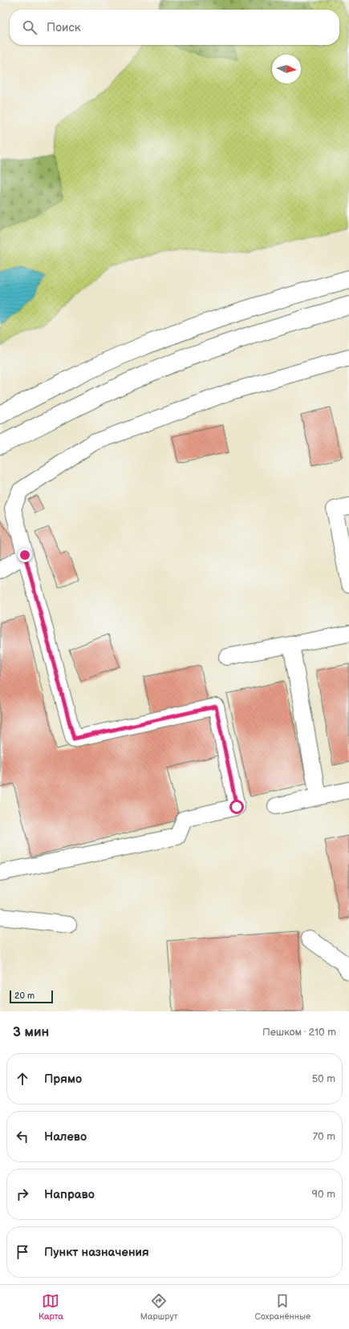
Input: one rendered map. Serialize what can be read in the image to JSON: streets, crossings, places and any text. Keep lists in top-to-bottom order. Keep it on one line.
{"scale_bar":"20 m","north":"right","page":{"search":"Поиск","scale":"20 m","heading":["3 мин","Пешком · 210 m"],"list":[["Прямо","50 m"],["Налево","70 m"],["Направо","90 m"],"Пункт назначения"],"nav":["Карта","Маршрут","Сохранённые"]}}
